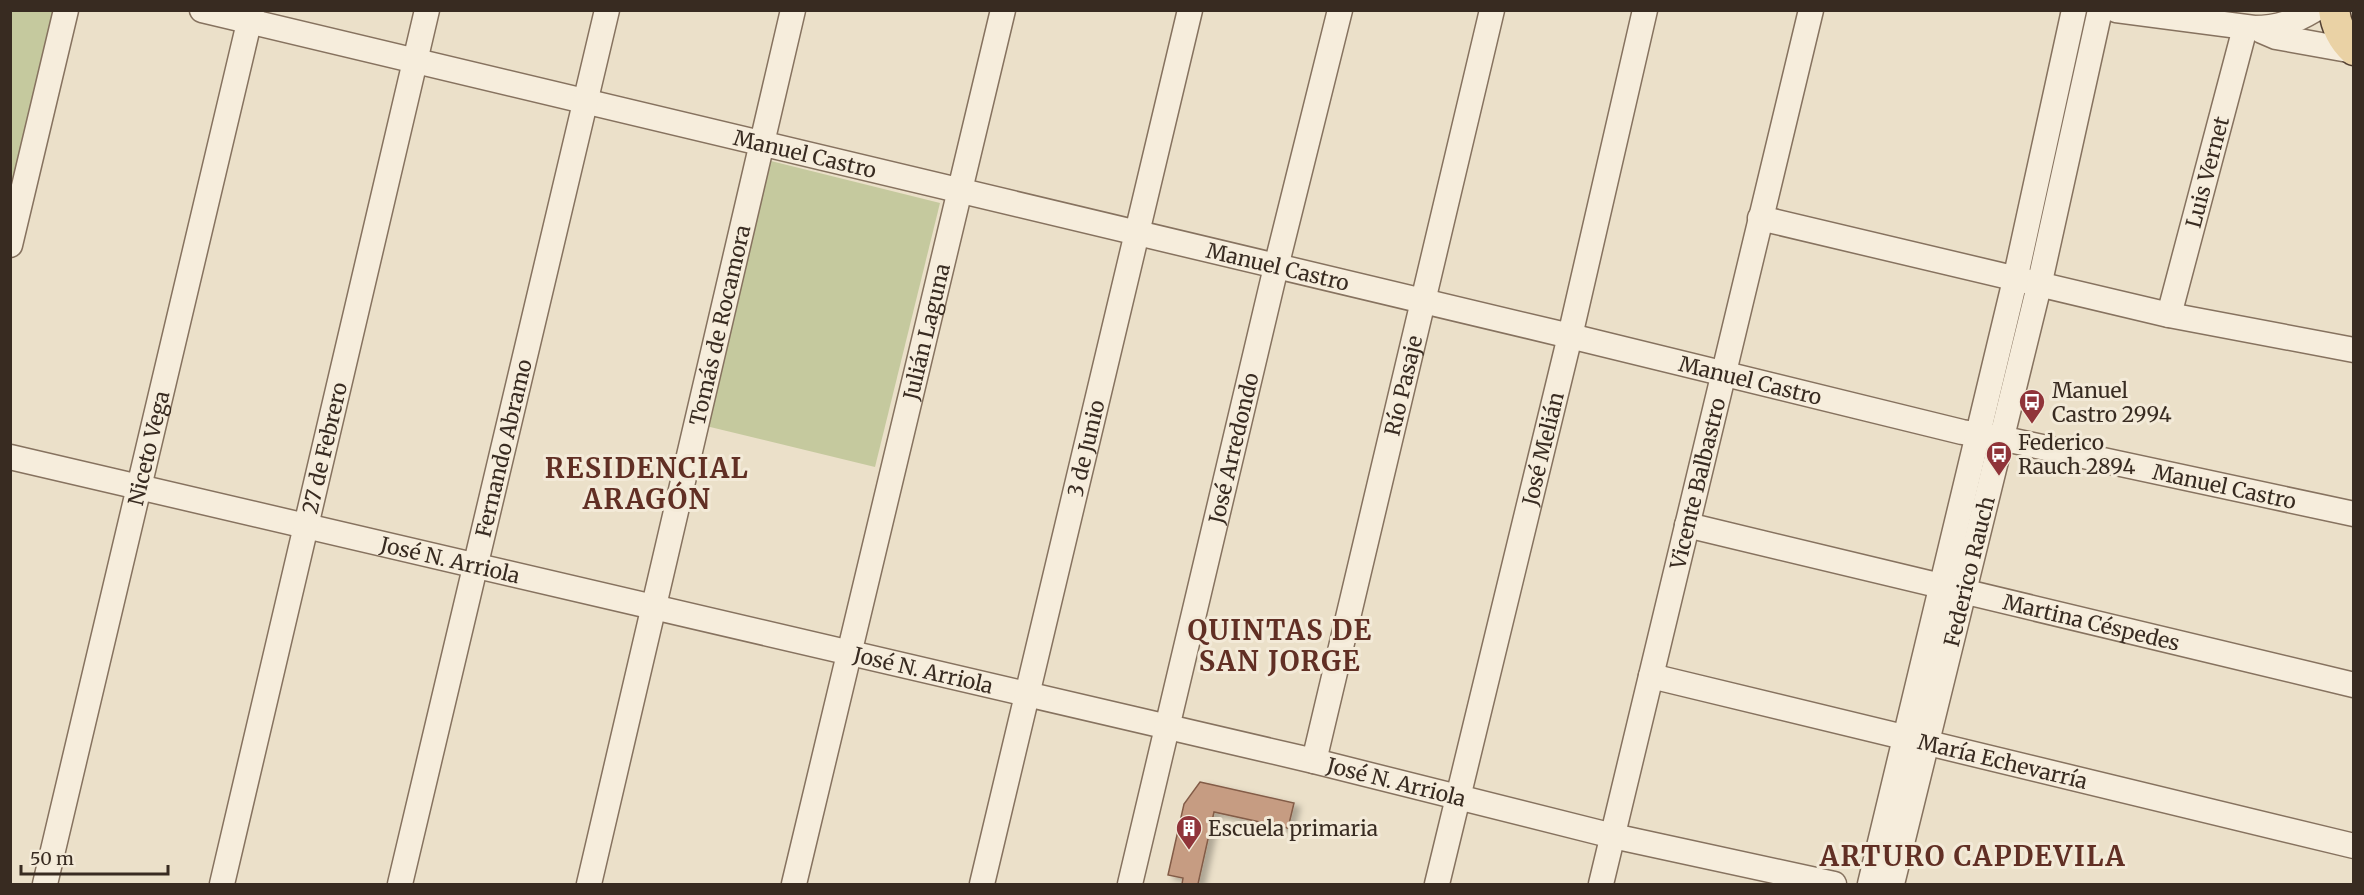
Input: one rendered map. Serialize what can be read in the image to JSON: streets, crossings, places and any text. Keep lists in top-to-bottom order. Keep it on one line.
{"streets":{"street":["Manuel Castro","Luis Vernet","Tomás de Rocamora","Julián Laguna","Río Pasaje","Niceto Vega","27 de Febrero","Fernando Abramo","José Arredondo","3 de Junio","José Melián","Vicente Balbastro","José N. Arriola","Federico Rauch","Martina Céspedes","María Echevarría"]},"crossings":[["Manuel Castro","Tomás de Rocamora"],["Manuel Castro","Julián Laguna"],["Manuel Castro","Río Pasaje"],["Manuel Castro","Niceto Vega"],["Manuel Castro","27 de Febrero"],["Manuel Castro","Fernando Abramo"],["Manuel Castro","José Arredondo"],["Manuel Castro","3 de Junio"],["Manuel Castro","José Melián"],["Manuel Castro","Vicente Balbastro"],["Manuel Castro","Federico Rauch"],["Tomás de Rocamora","José N. Arriola"],["Julián Laguna","José N. Arriola"],["Río Pasaje","José N. Arriola"],["Niceto Vega","José N. Arriola"],["27 de Febrero","José N. Arriola"],["Fernando Abramo","José N. Arriola"],["José Arredondo","José N. Arriola"],["3 de Junio","José N. Arriola"],["José Melián","José N. Arriola"],["Vicente Balbastro","José N. Arriola"],["Vicente Balbastro","Martina Céspedes"],["Vicente Balbastro","María Echevarría"],["Federico Rauch","Martina Céspedes"],["Federico Rauch","María Echevarría"]],"districts":["RESIDENCIAL ARAGÓN","QUINTAS DE SAN JORGE","ARTURO CAPDEVILA"],"places":{"bus stop":["Manuel Castro 2994","Federico Rauch 2894"],"building":["Escuela primaria"]},"scale_bar":"50 m"}
